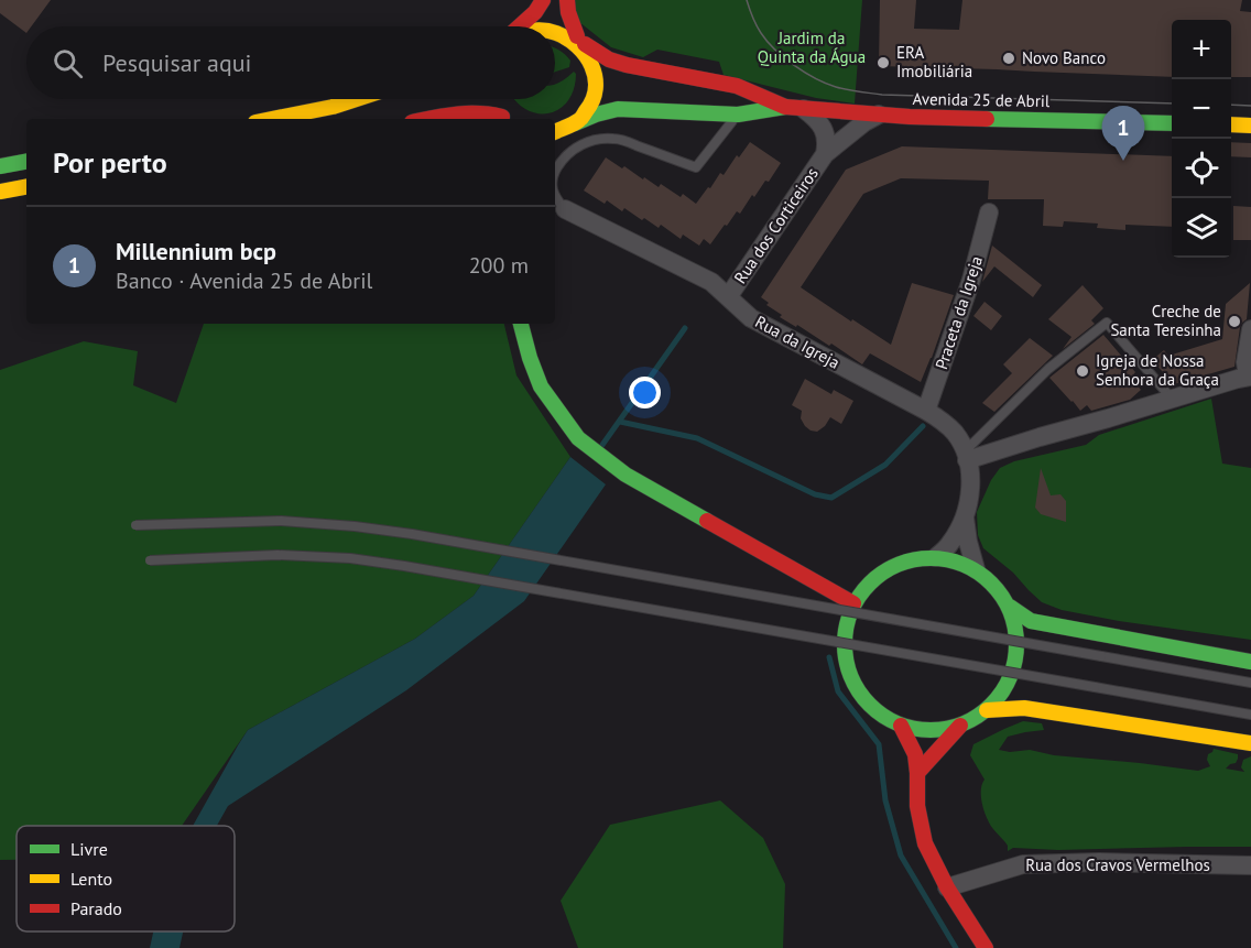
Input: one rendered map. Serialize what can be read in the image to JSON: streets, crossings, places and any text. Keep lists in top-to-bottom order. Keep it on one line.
{"streets":{"main road":["Avenida 25 de Abril"],"street":["Rua dos Corticeiros","Praceta da Igreja","Rua da Igreja","Rua dos Cravos Vermelhos"]},"crossings":[["Avenida 25 de Abril","Rua dos Corticeiros"],["Rua dos Corticeiros","Rua da Igreja"],["Praceta da Igreja","Rua da Igreja"]],"parks":["Jardim da Quinta da Água"],"places":["Novo Banco","ERA Imobiliária","Creche de Santa Teresinha","Igreja de Nossa Senhora da Graça"],"legend":["Livre","Lento","Parado"],"page":{"map_buttons":["+","−"],"search":"Pesquisar aqui","pins":"1","heading":"Por perto","list":[{"mark":"1","name":"Millennium bcp","note":"Banco · Avenida 25 de Abril","value":"200 m"}]}}
